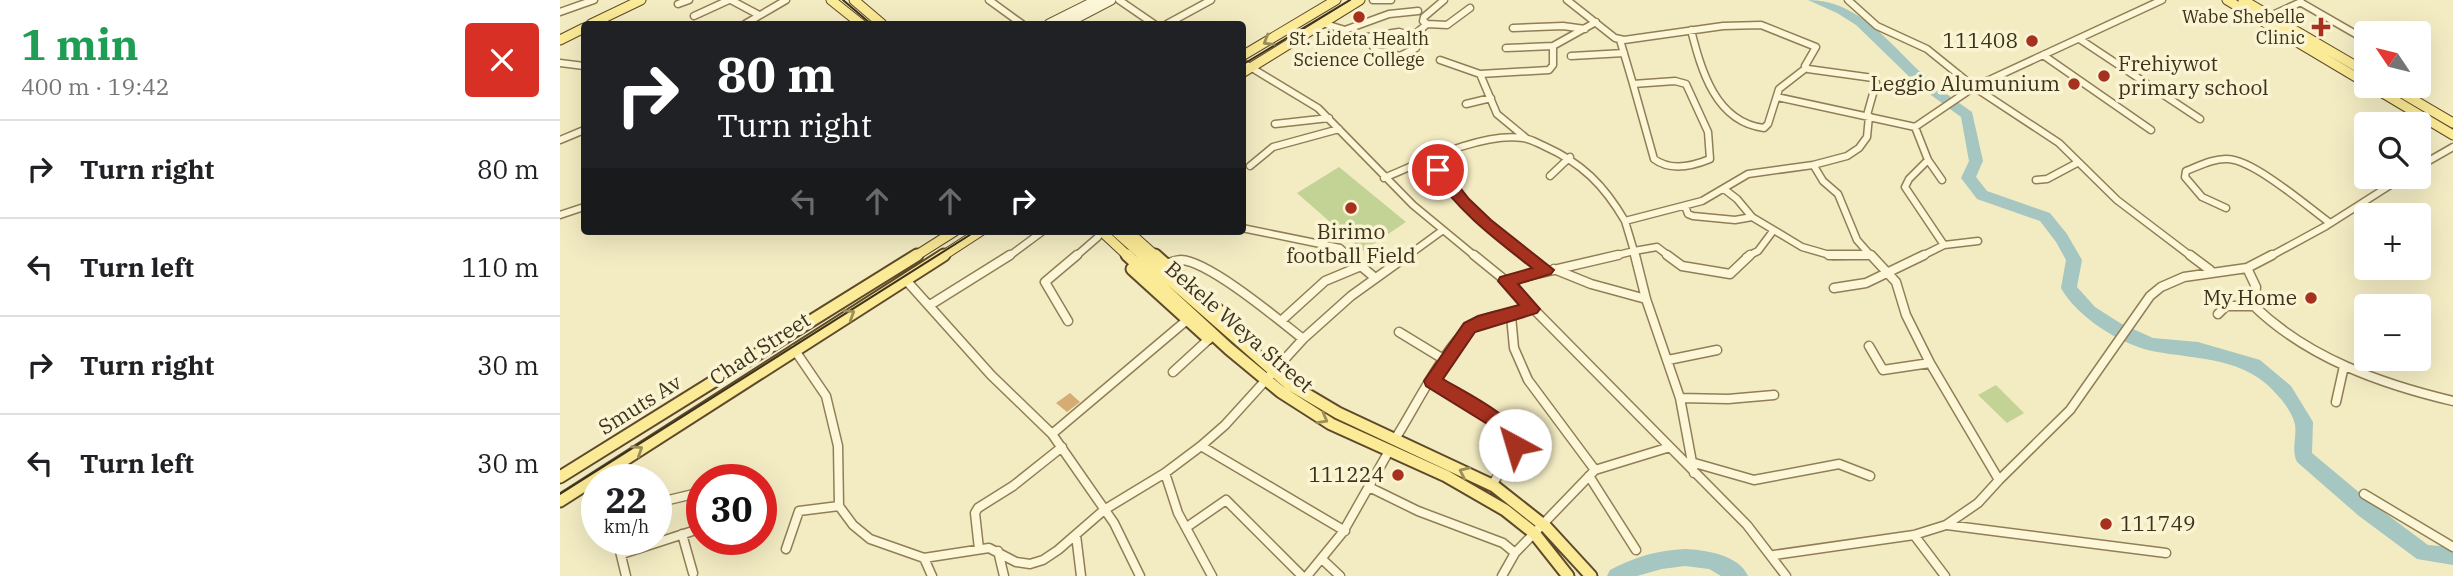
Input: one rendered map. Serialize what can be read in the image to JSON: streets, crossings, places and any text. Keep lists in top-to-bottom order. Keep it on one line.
{"streets":{"main road":["Bekele Weya Street","Chad Street","Smuts Av"]},"one_way":["Chad Street"],"places":{"other":["St. Lideta Health Science College","111408","Frehiywot primary school","Leggio Alumunium","Birimo football Field","My Home","111224","111749"],"health":["Wabe Shebelle Clinic"]},"north":"top left","page":{"heading":["1 min","400 m · 19:42"],"map_buttons":["+","−"],"turn":["80 m","Turn right"],"list":[{"name":"Turn right","value":"80 m"},{"name":"Turn left","value":"110 m"},{"name":"Turn right","value":"30 m"},{"name":"Turn left","value":"30 m"}],"speed":"22 km/h","limit":"30"}}
